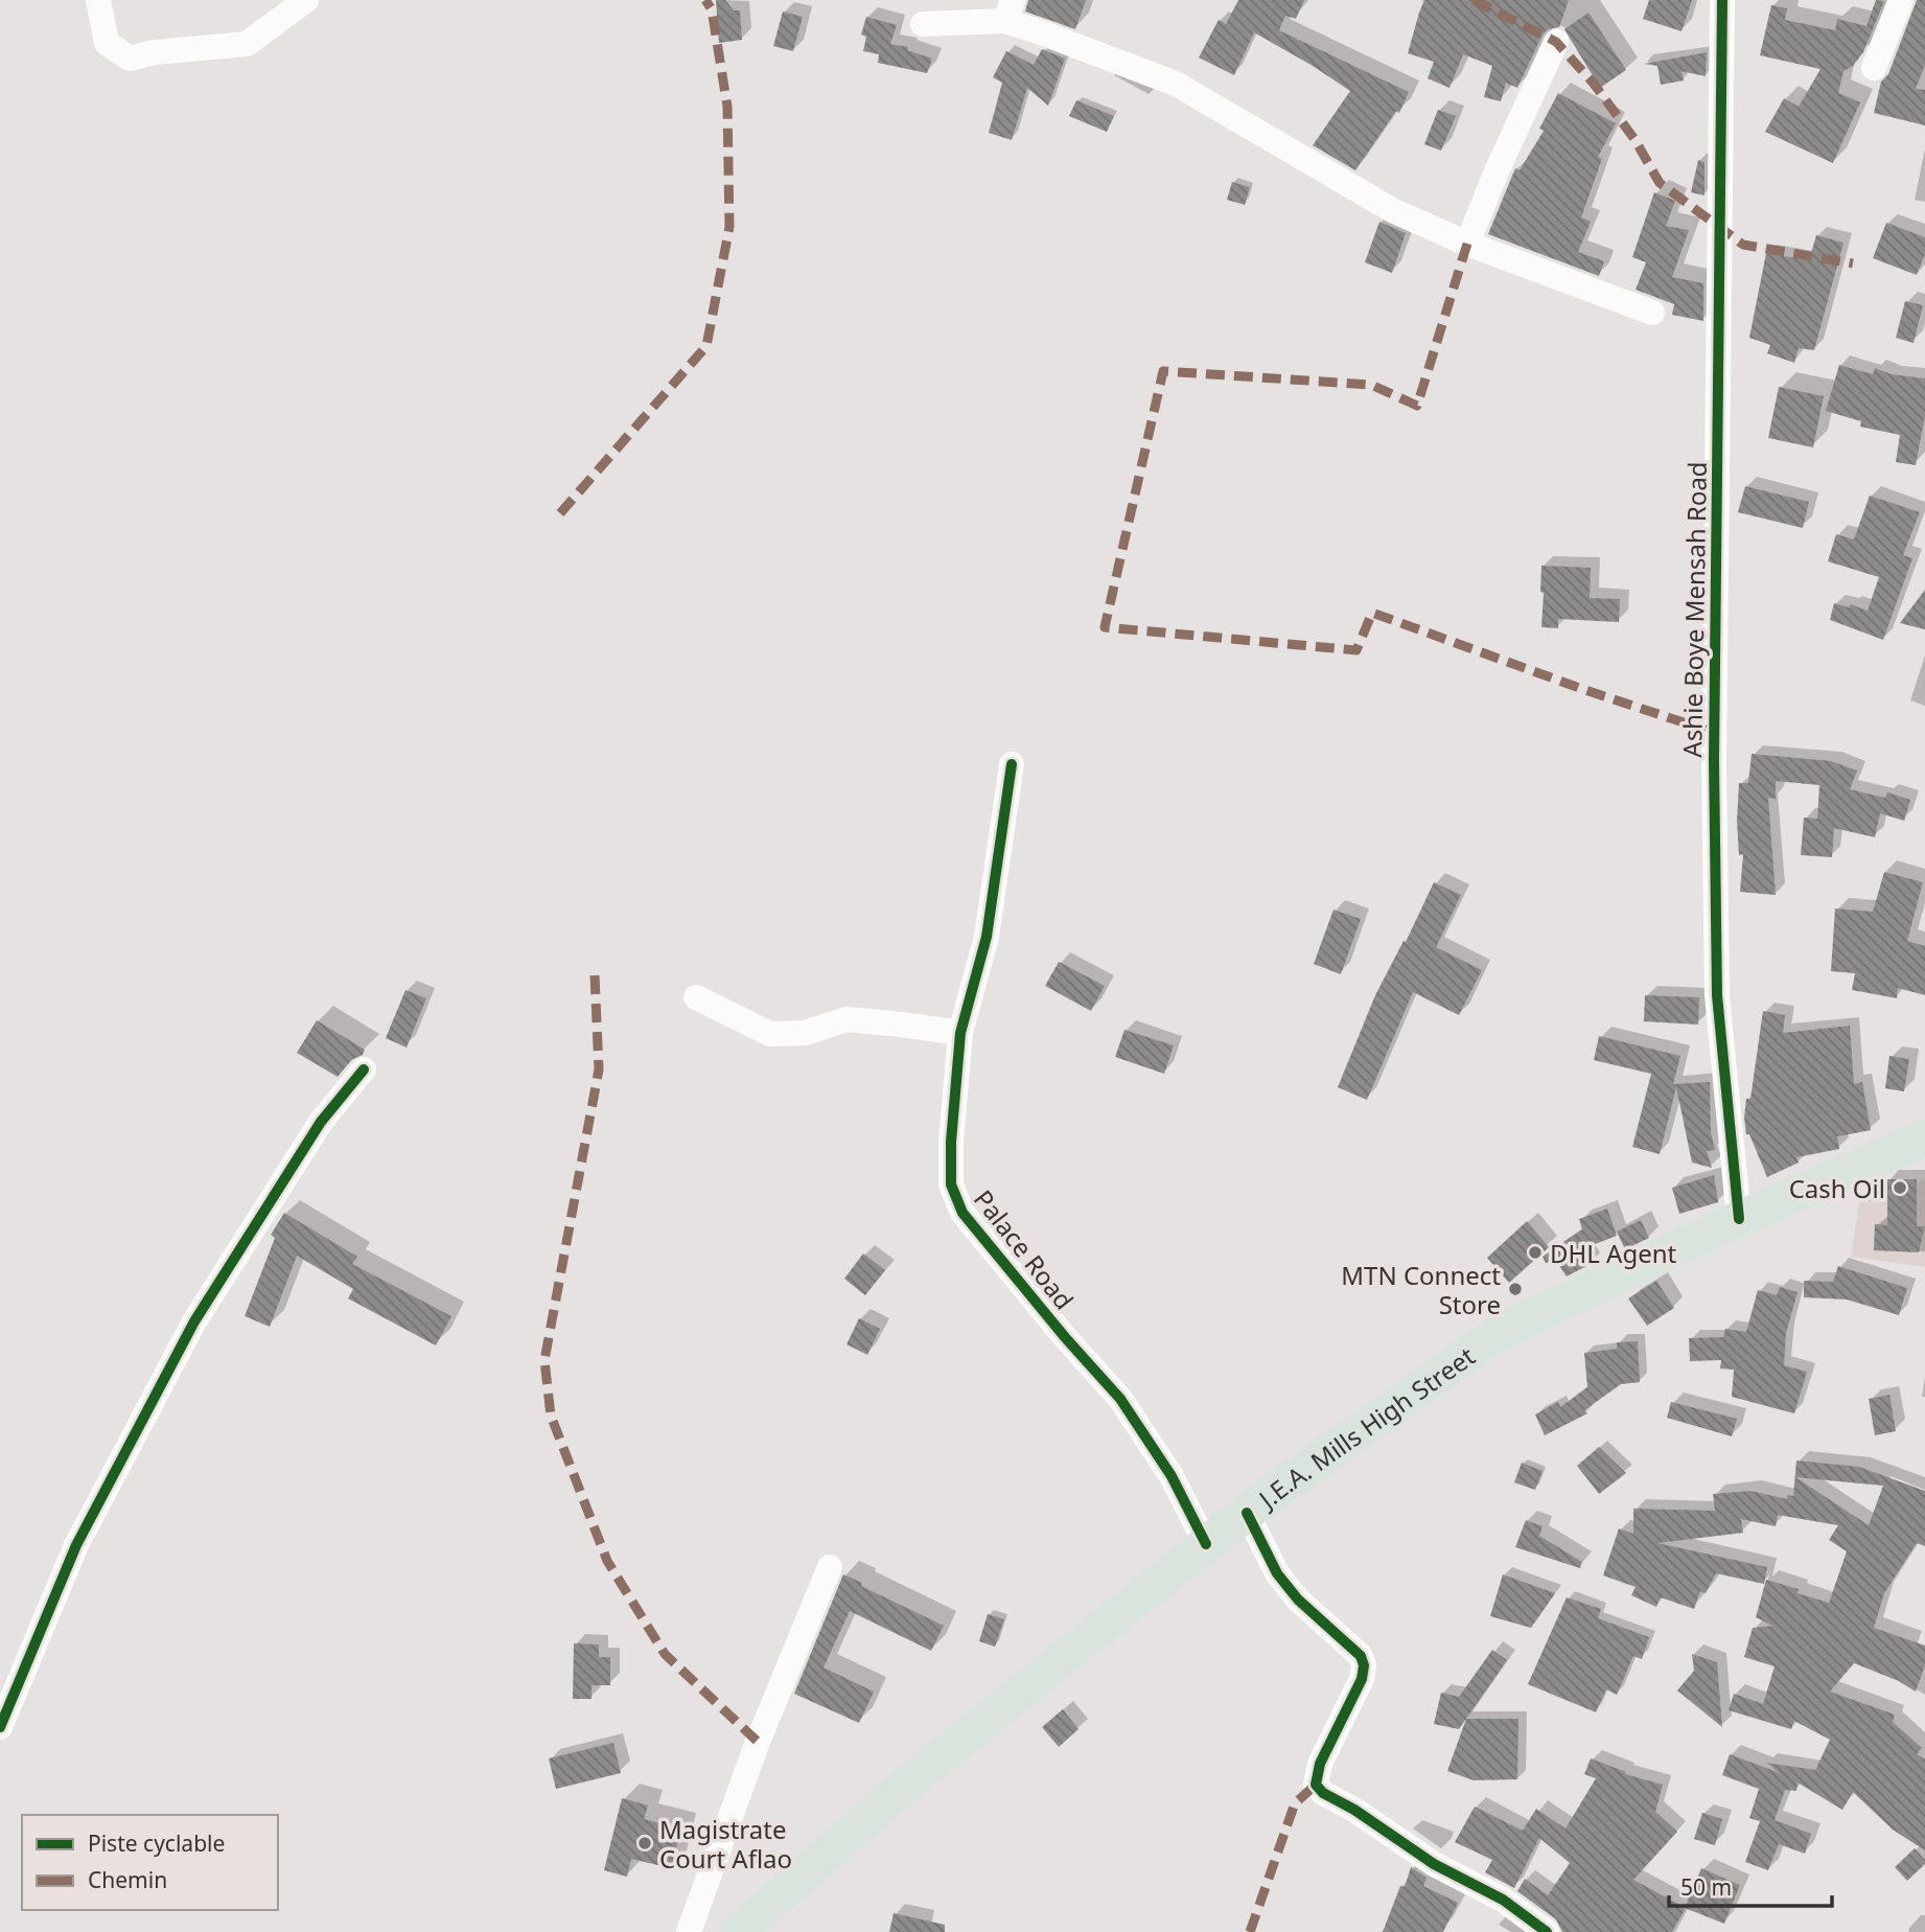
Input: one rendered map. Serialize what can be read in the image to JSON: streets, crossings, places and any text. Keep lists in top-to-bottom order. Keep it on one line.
{"streets":{"highway":["J.E.A. Mills High Street"],"street":["Ashie Boye Mensah Road","Palace Road"]},"crossings":[["Ashie Boye Mensah Road","J.E.A. Mills High Street"],["Palace Road","J.E.A. Mills High Street"]],"places":["Cash Oil","DHL Agent","MTN Connect Store","Magistrate Court Aflao"],"legend":["Piste cyclable","Chemin"],"scale_bar":"50 m"}
